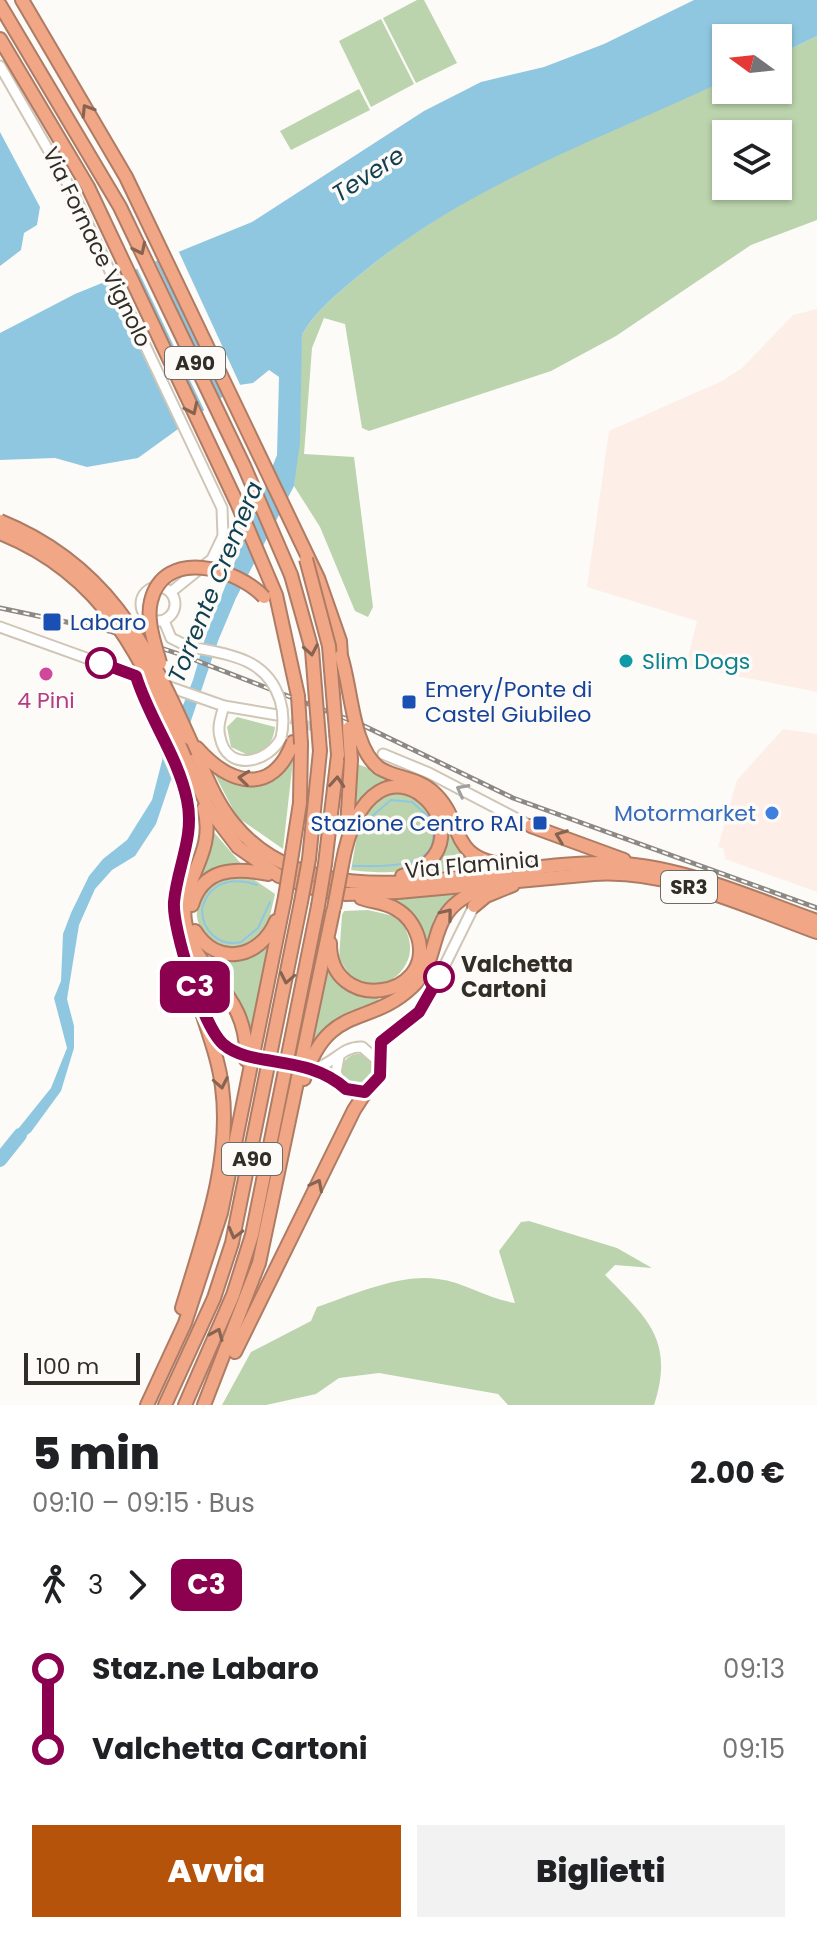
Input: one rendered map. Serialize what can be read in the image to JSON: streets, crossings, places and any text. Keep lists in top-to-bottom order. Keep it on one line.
{"streets":{"highway":["A90","Via Flaminia","SR3"],"street":["Via Fornace Vignolo"]},"crossings":[["Via Flaminia","SR3"]],"water":["Tevere","Torrente Cremera"],"places":{"transit":["Labaro","Emery/Ponte di Castel Giubileo","Stazione Centro RAI"],"other":["Slim Dogs","4 Pini","Motormarket","Valchetta Cartoni"]},"lines":["bus line C3"],"scale_bar":"100 m","north":"left","page":{"on_map":"C3","scale":"100 m","heading":["5 min","09:10 – 09:15 · Bus","2.00 €"],"legs":["3","C3"],"list":[{"name":"Staz.ne Labaro","value":"09:13"},{"name":"Valchetta Cartoni","value":"09:15"}],"buttons":["Avvia","Biglietti"]}}
